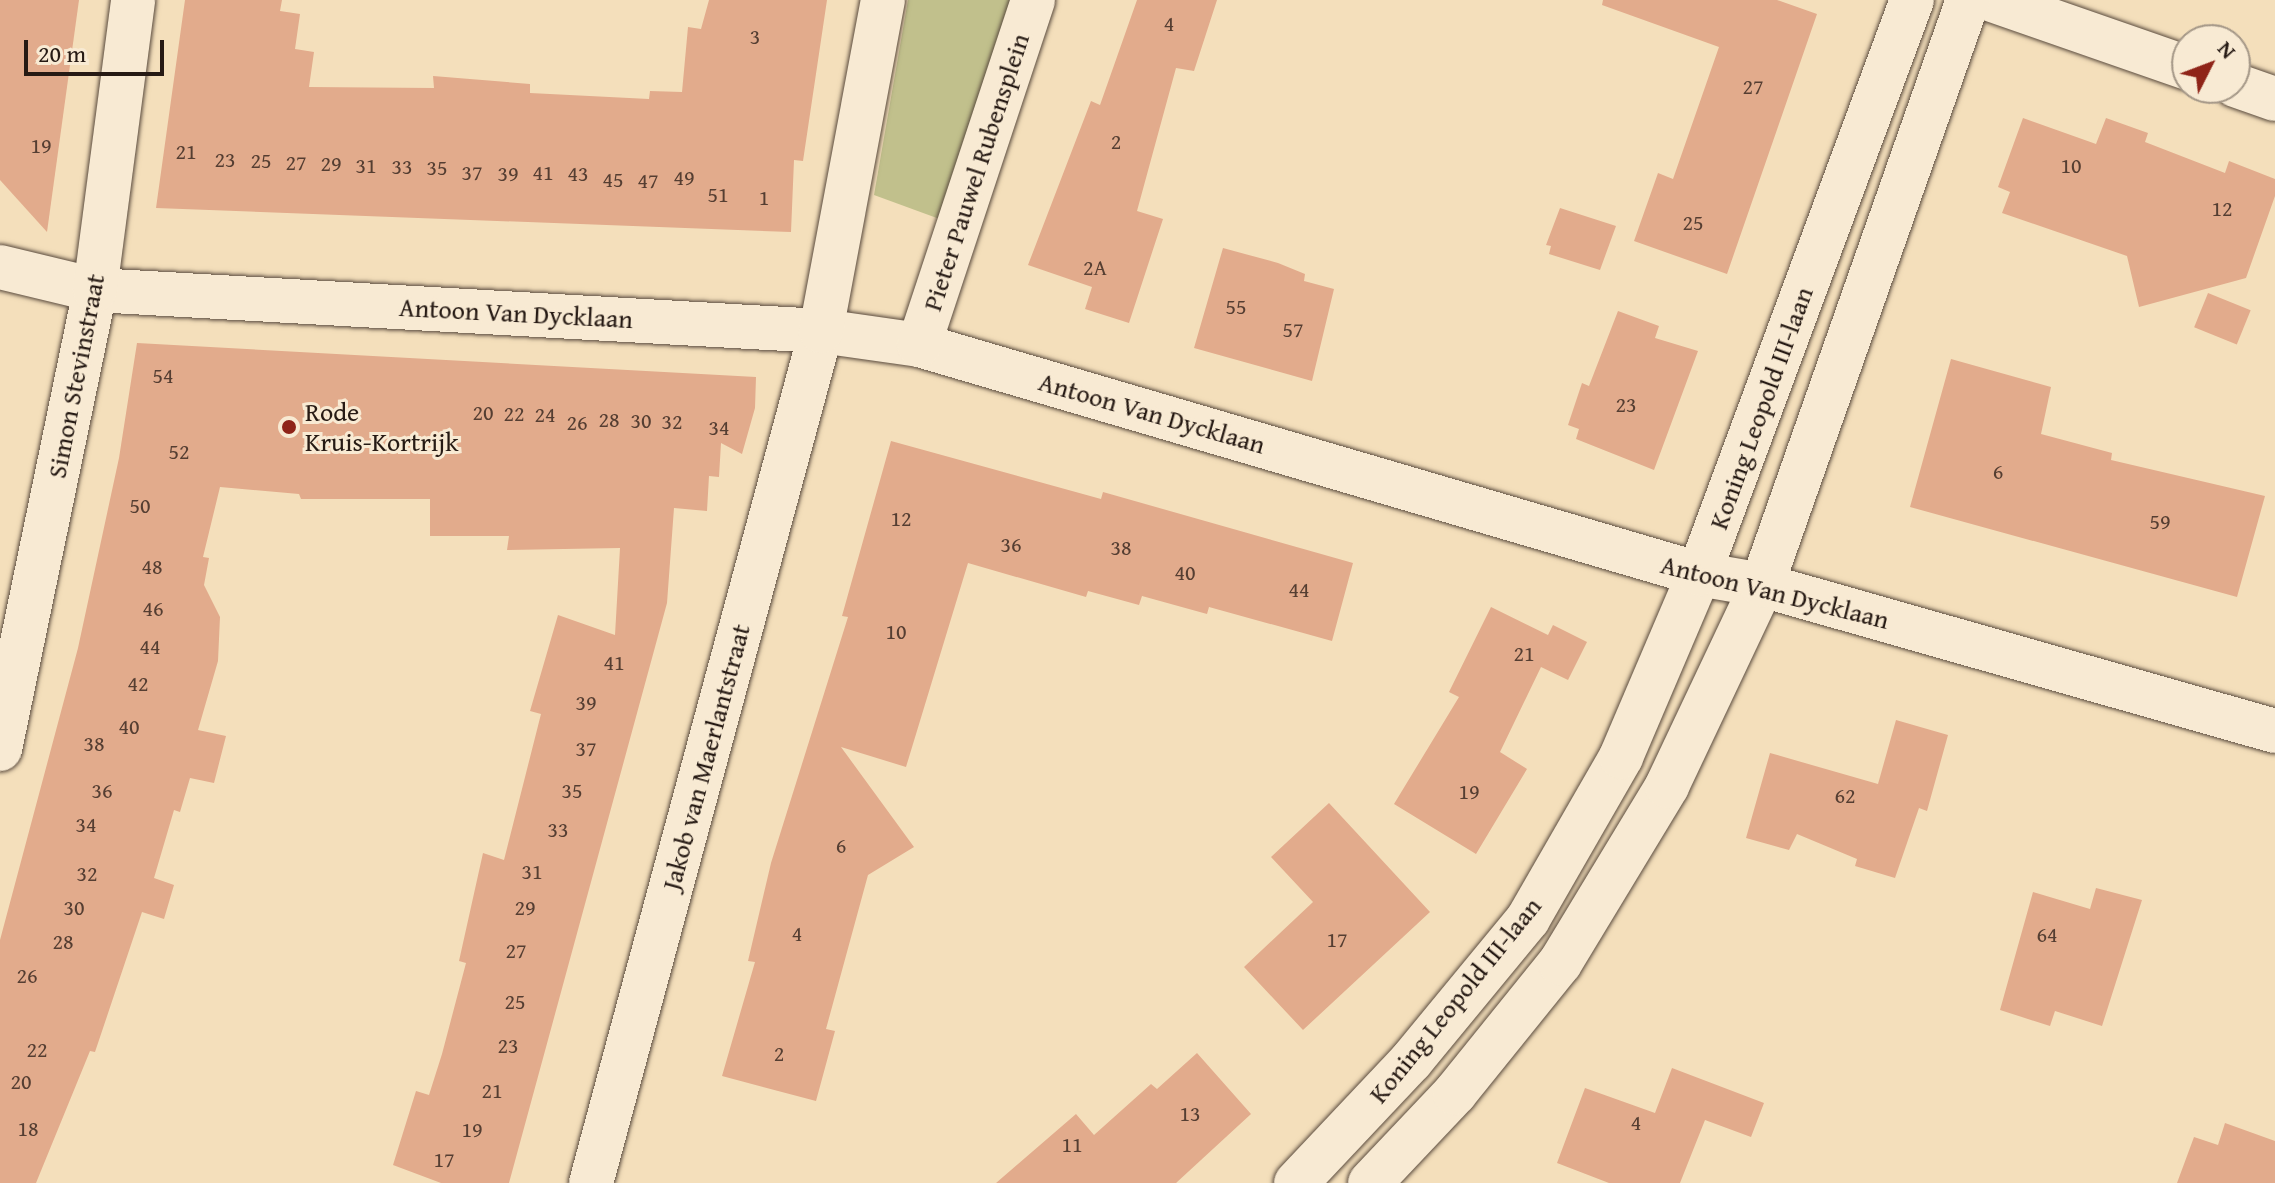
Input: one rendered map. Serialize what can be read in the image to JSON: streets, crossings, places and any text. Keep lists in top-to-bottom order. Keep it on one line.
{"streets":{"street":["Pieter Pauwel Rubensplein","Antoon Van Dycklaan","Simon Stevinstraat","Koning Leopold III-laan","Jakob van Maerlantstraat"]},"crossings":[["Pieter Pauwel Rubensplein","Antoon Van Dycklaan"],["Antoon Van Dycklaan","Simon Stevinstraat"],["Antoon Van Dycklaan","Koning Leopold III-laan"],["Antoon Van Dycklaan","Jakob van Maerlantstraat"]],"places":["Rode Kruis-Kortrijk"],"house_numbers":["4","3","27","2","19","21","23","25","27","29","31","10","33","35","37","41","39","43","49","45","47","51","1","12","25","2A","55","57","54","23","20","22","24","28","30","32","26","34","52","6","50","12","59","36","38","48","40","44","46","10","44","21","41","42","39","40","38","37","36","35","19","62","34","33","6","31","32","30","29","4","64","17","28","27","26","25","23","22","2","20","21","13","4","18","19","11","17"],"scale_bar":"20 m","north":"top right"}
